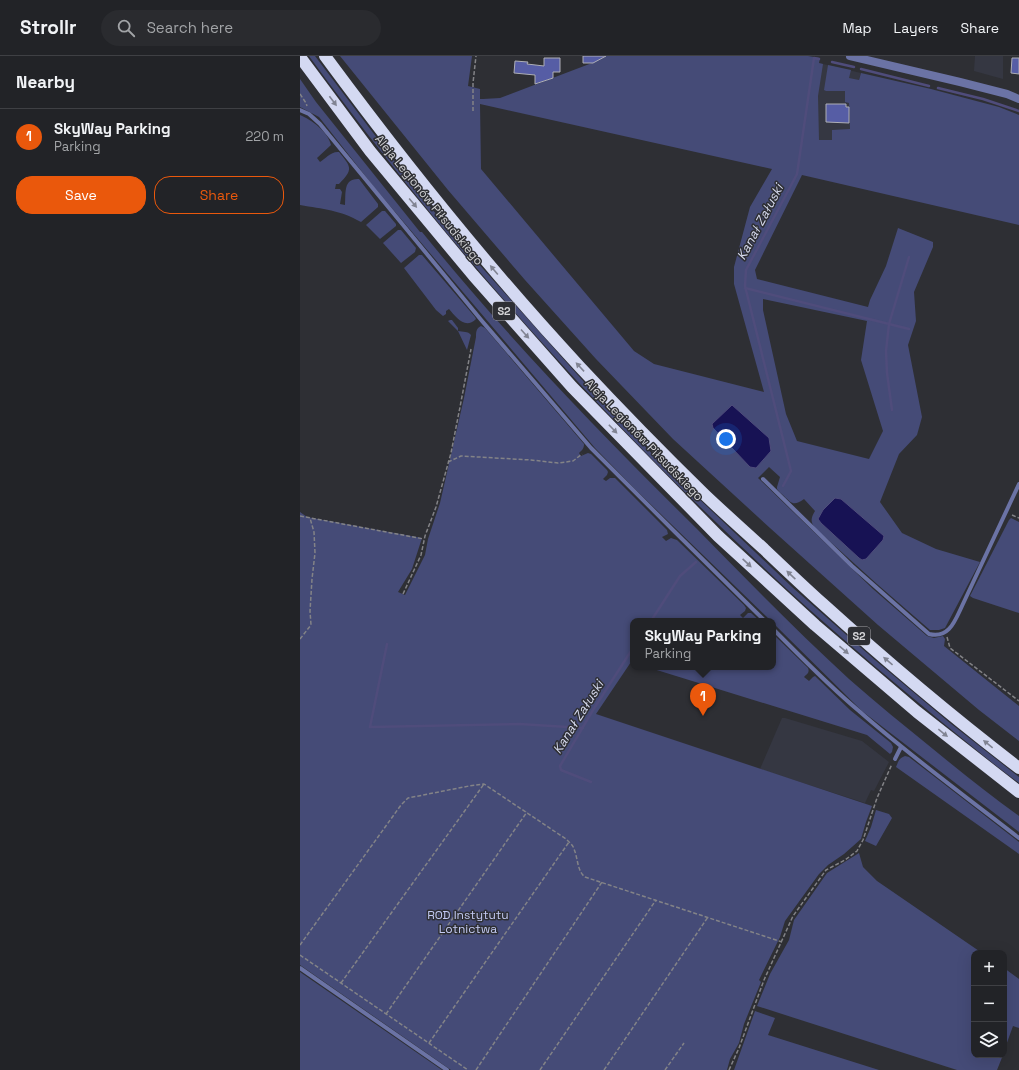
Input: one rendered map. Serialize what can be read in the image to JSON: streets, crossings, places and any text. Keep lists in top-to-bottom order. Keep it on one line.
{"streets":{"highway":["Aleja Legionów Piłsudskiego","S2"]},"water":["Kanał Załuski"],"parks":["ROD Instytutu Lotnictwa"],"page":{"header":"Strollr","search":"Search here","nav":["Map","Layers","Share"],"heading":"Nearby","list":[{"mark":"1","name":"SkyWay Parking","note":"Parking","value":"220 m"}],"buttons":["Save","Share"],"popup":["SkyWay Parking","Parking"],"pins":"1","map_buttons":["+","−"]}}
